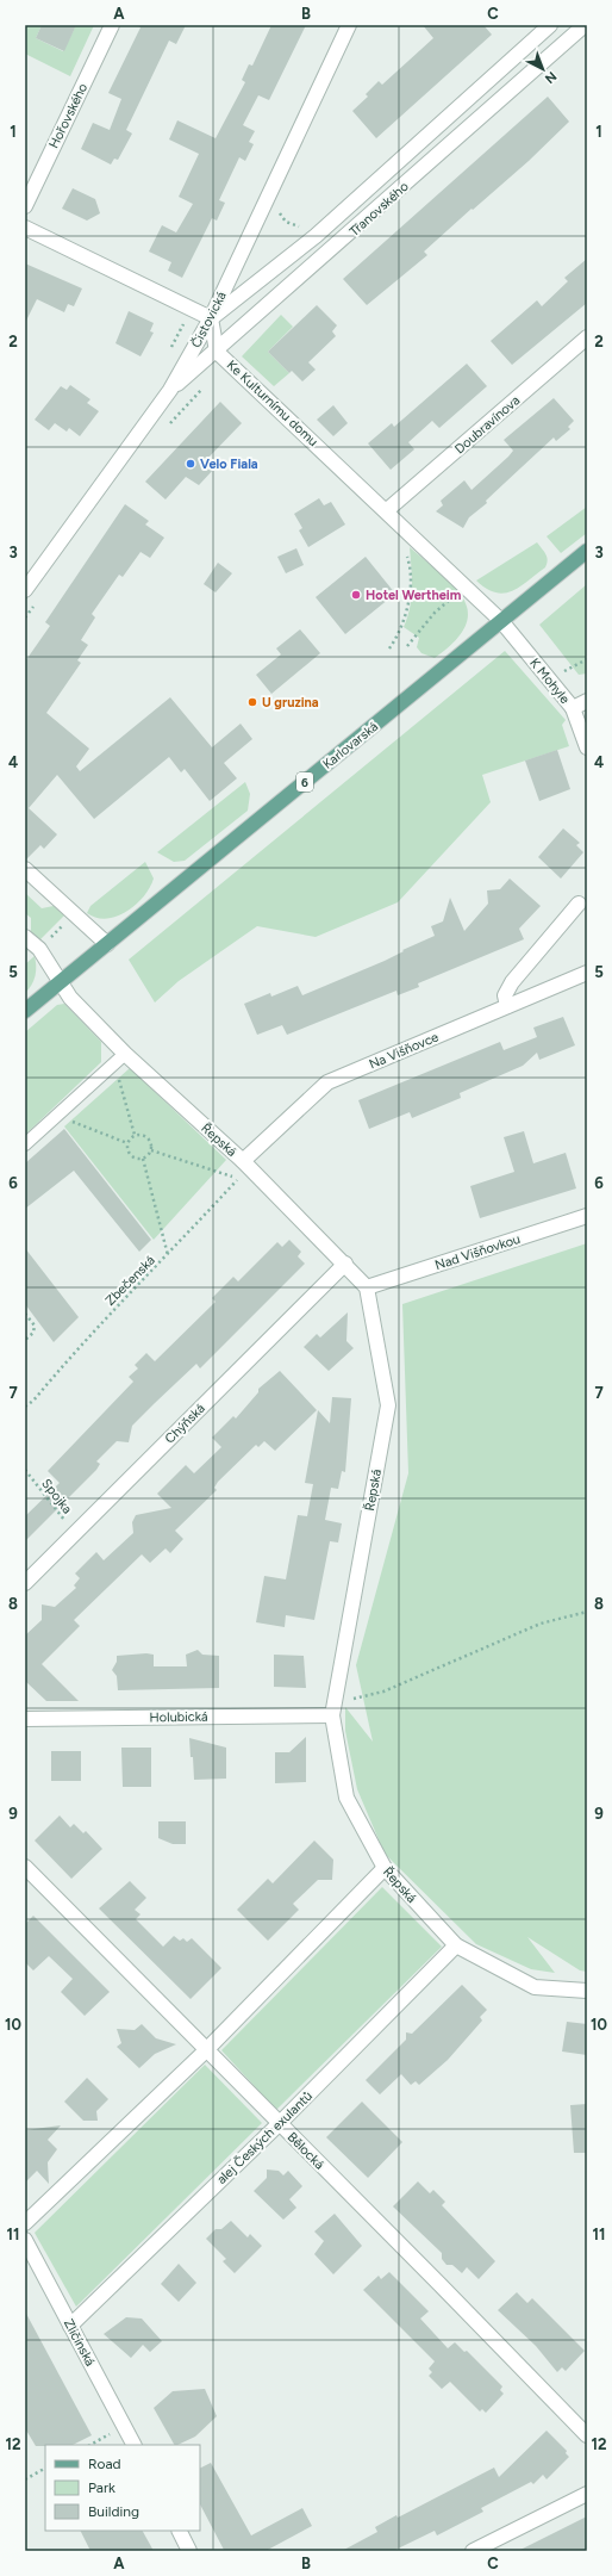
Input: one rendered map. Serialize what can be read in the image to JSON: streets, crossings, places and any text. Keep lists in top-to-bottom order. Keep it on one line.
{"streets":{"main road":["Karlovarská","6"],"street":["Hořovského","Třanovského","Čistovická","Ke Kulturnímu domu","Doubravínova","K Mohyle","Na Višňovce","Řepská","Nad Višňovkou","Chýňská","Holubická","alej Českých exulantů","Bělocká","Zličínská"],"path":["Zbečenská","Spojka"]},"crossings":[["Třanovského","Čistovická"],["Třanovského","Ke Kulturnímu domu"],["Čistovická","Ke Kulturnímu domu"],["Ke Kulturnímu domu","Doubravínova"],["Ke Kulturnímu domu","K Mohyle"],["Ke Kulturnímu domu","Karlovarská"],["K Mohyle","Karlovarská"],["Karlovarská","Řepská"],["Na Višňovce","Řepská"],["Řepská","Nad Višňovkou"],["Řepská","Chýňská"],["Řepská","Holubická"],["Řepská","alej Českých exulantů"],["Chýňská","Spojka"],["alej Českých exulantů","Bělocká"],["alej Českých exulantů","Zličínská"]],"places":["Velo Fiala","Hotel Wertheim","U gruzina"],"legend":["Road","Park","Building"],"north":"bottom right","grid":{"columns":["A","B","C"],"rows":["1","2","3","4","5","6","7","8","9","10","11","12"]}}
